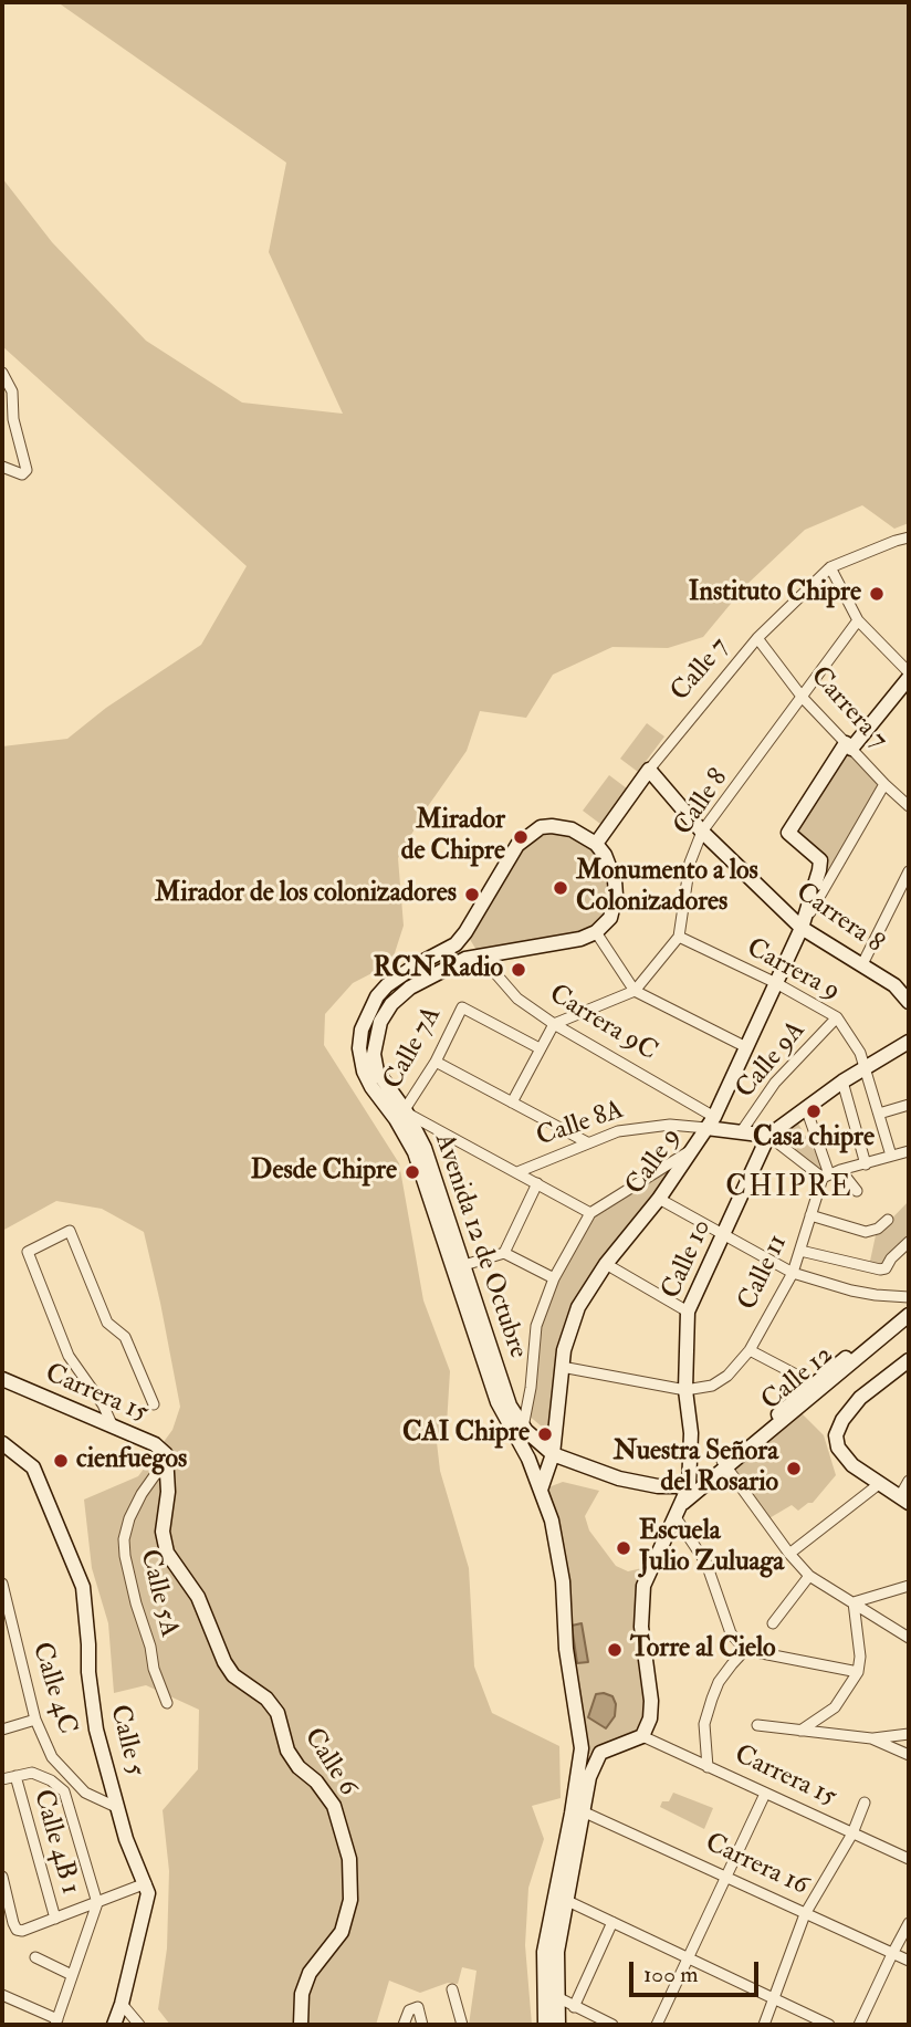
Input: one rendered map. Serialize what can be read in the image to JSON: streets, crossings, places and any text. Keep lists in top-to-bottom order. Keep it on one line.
{"streets":{"main road":["Calle 7","Carrera 8","Carrera 9C","Calle 9","Avenida 12 de Octubre","Calle 10","Calle 12","Carrera 15","Calle 5","Calle 6"],"street":["Carrera 7","Calle 8","Carrera 9","Calle 7A","Calle 9A","Calle 8A","Calle 11","Calle 5A","Calle 4C","Calle 4B 1","Carrera 16"]},"crossings":[["Calle 7","Carrera 7"],["Calle 7","Carrera 8"],["Calle 7","Avenida 12 de Octubre"],["Carrera 7","Calle 8"],["Carrera 7","Calle 9"],["Calle 8","Carrera 8"],["Calle 8","Carrera 9"],["Carrera 8","Calle 9"],["Carrera 9","Calle 9A"],["Carrera 9","Calle 9"],["Carrera 9","Calle 10"],["Carrera 9C","Calle 9A"],["Carrera 9C","Calle 8A"],["Carrera 9C","Calle 9"],["Carrera 9C","Avenida 12 de Octubre"],["Carrera 9C","Calle 10"],["Calle 7A","Avenida 12 de Octubre"],["Calle 8A","Calle 9"],["Calle 9","Avenida 12 de Octubre"],["Avenida 12 de Octubre","Calle 10"],["Avenida 12 de Octubre","Calle 12"],["Avenida 12 de Octubre","Carrera 16"],["Calle 10","Calle 11"],["Calle 10","Calle 12"],["Carrera 15","Calle 5A"],["Carrera 15","Calle 6"],["Calle 5A","Calle 6"],["Calle 4C","Calle 5"]],"districts":["CHIPRE"],"places":["Instituto Chipre","Mirador de Chipre","Monumento a los Colonizadores","Mirador de los colonizadores","RCN Radio","Casa chipre","Desde Chipre","CAI Chipre","cienfuegos","Nuestra Señora del Rosario","Escuela Julio Zuluaga","Torre al Cielo"],"scale_bar":"100 m"}
